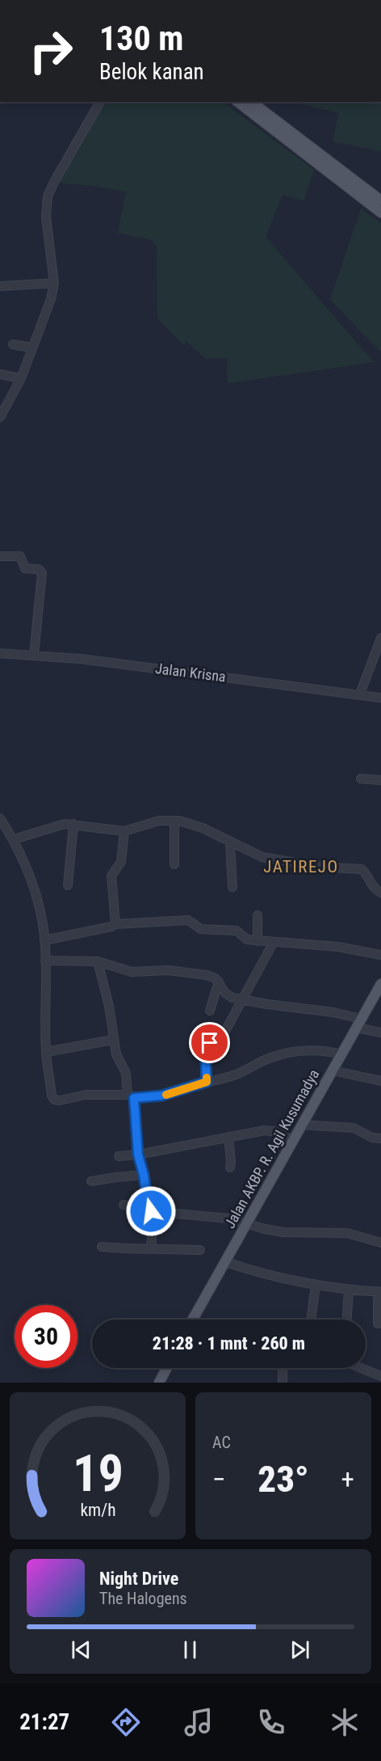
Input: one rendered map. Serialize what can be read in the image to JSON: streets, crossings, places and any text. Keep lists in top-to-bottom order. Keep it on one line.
{"streets":{"main road":["Jalan AKBP. R. Agil Kusumadya"],"street":["Jalan Krisna"]},"districts":["JATIREJO"],"page":{"turn":["130 m","Belok kanan"],"limit":"30","trip":"21:28 · 1 mnt · 260 m","tile":"AC","heat":["−","23°","+"],"song":["Night Drive","The Halogens"],"tabs":"21:27","gauge":["19","km/h"]}}
